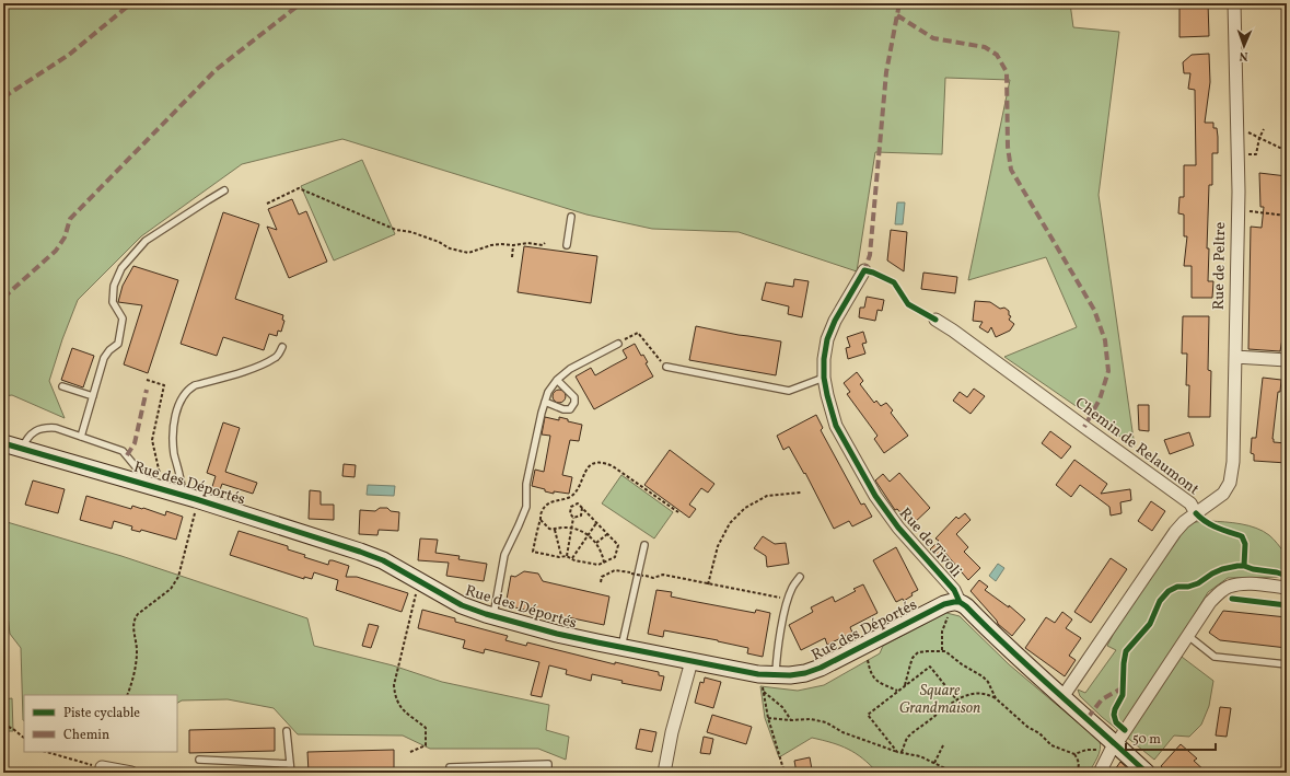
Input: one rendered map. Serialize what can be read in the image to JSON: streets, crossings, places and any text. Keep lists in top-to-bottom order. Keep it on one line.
{"streets":{"street":["Rue de Peltre","Chemin de Relaumont","Rue des Déportés","Rue de Tivoli"]},"crossings":[["Rue de Peltre","Chemin de Relaumont"],["Chemin de Relaumont","Rue de Tivoli"],["Rue des Déportés","Rue de Tivoli"]],"parks":["Square Grandmaison"],"legend":["Piste cyclable","Chemin"],"scale_bar":"50 m","north":"bottom"}
